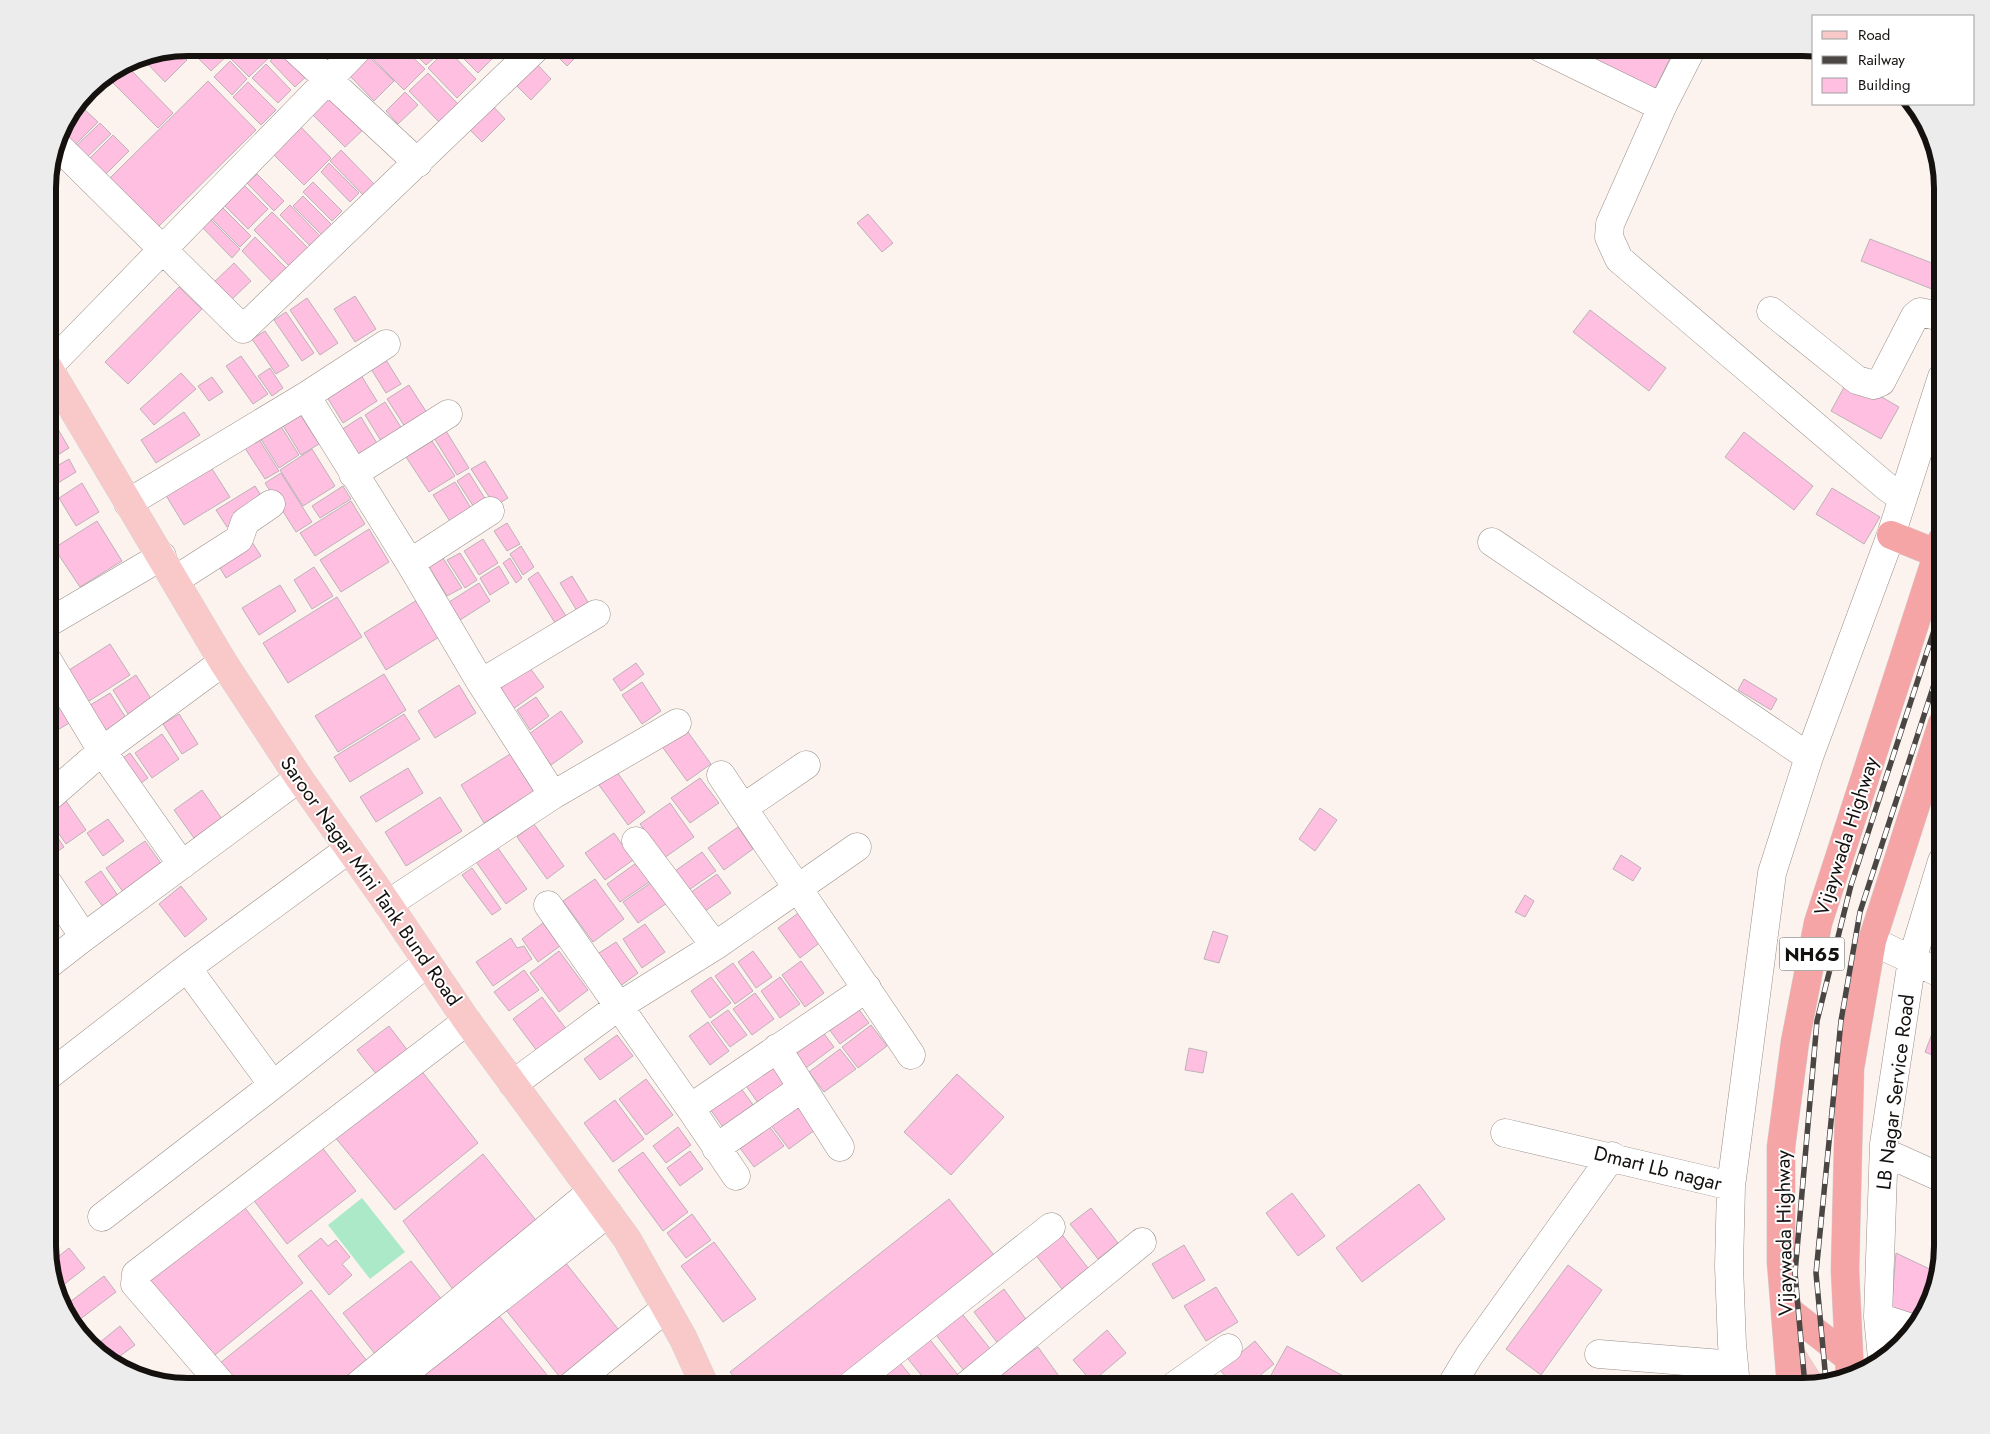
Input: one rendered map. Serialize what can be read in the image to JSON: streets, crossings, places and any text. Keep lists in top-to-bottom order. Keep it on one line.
{"streets":{"highway":["Vijaywada Highway","NH65"],"main road":["Saroor Nagar Mini Tank Bund Road"],"street":["LB Nagar Service Road","Dmart Lb nagar"]},"legend":["Road","Railway","Building"]}
